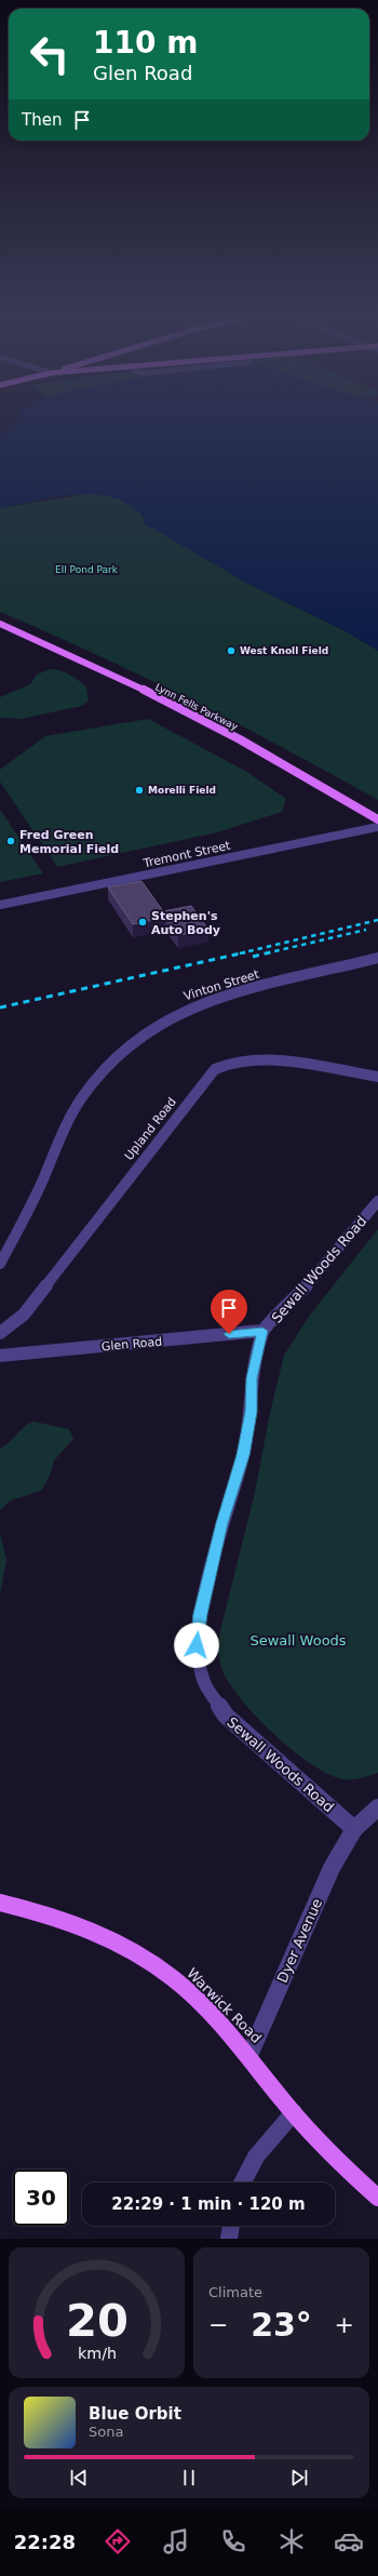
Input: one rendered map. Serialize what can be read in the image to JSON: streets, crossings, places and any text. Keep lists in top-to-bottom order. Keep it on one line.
{"streets":{"main road":["Lynn Fells Parkway","Warwick Road"],"street":["Tremont Street","Vinton Street","Upland Road","Sewall Woods Road","Glen Road","Dyer Avenue"]},"crossings":[["Sewall Woods Road","Glen Road"],["Sewall Woods Road","Dyer Avenue"],["Dyer Avenue","Warwick Road"]],"parks":["Ell Pond Park","Sewall Woods"],"places":["West Knoll Field","Morelli Field","Fred Green Memorial Field","Stephen's Auto Body"],"page":{"turn":["110 m","Glen Road"],"then":"Then","limit":"30","trip":"22:29 · 1 min · 120 m","tile":"Climate","heat":["−","23°","+"],"song":["Blue Orbit","Sona"],"tabs":"22:28","gauge":["20","km/h"]}}
